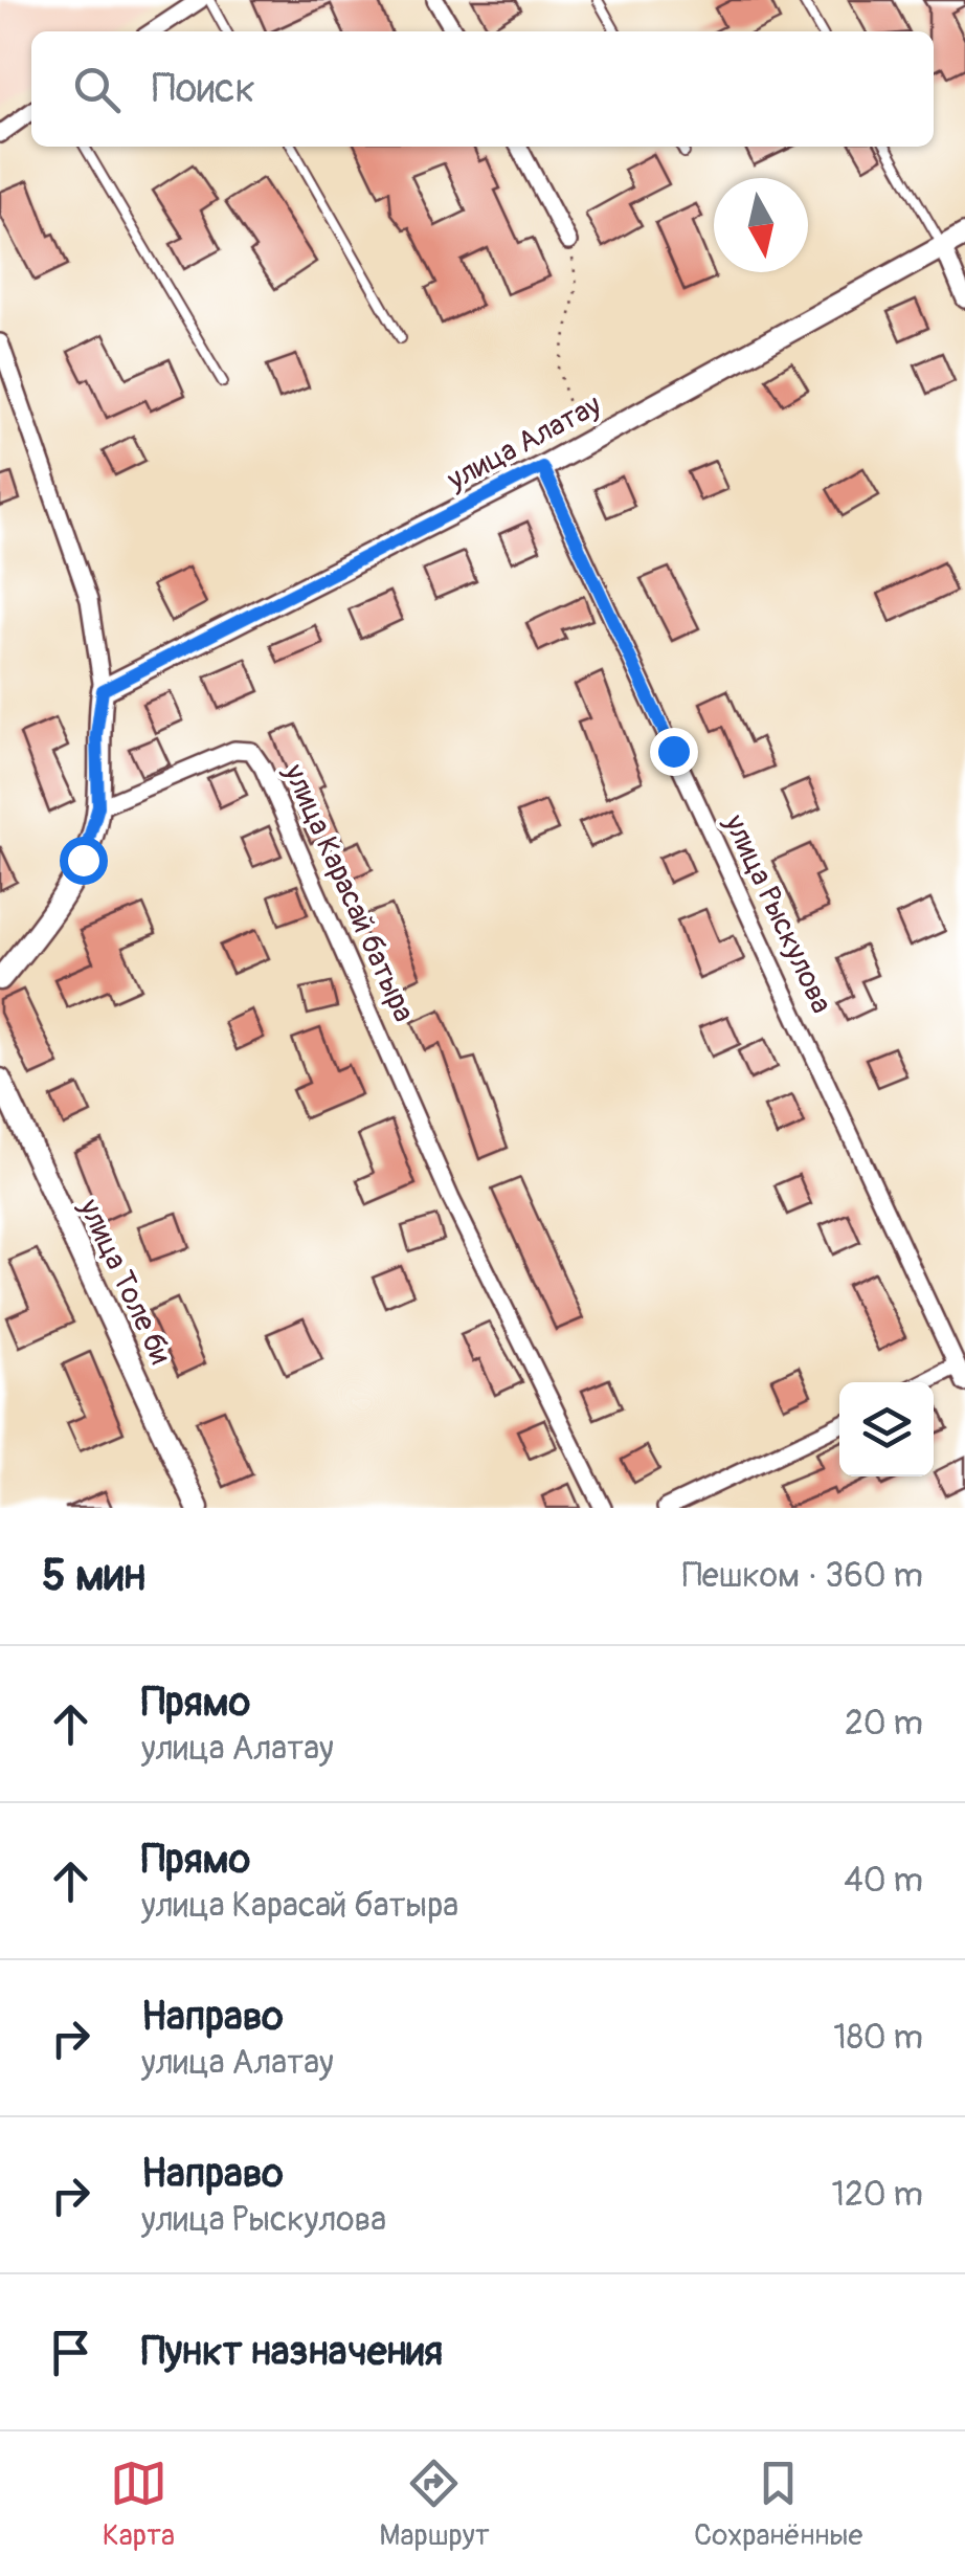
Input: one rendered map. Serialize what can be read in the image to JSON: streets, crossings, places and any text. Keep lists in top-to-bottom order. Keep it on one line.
{"streets":{"street":["улица Алатау","улица Карасай батыра","улица Рыскулова","улица Толе би"]},"crossings":[["улица Алатау","улица Рыскулова"]],"north":"bottom","page":{"search":"Поиск","heading":["5 мин","Пешком · 360 m"],"list":[["Прямо","улица Алатау","20 m"],["Прямо","улица Карасай батыра","40 m"],["Направо","улица Алатау","180 m"],["Направо","улица Рыскулова","120 m"],"Пункт назначения"],"nav":["Карта","Маршрут","Сохранённые"]}}
